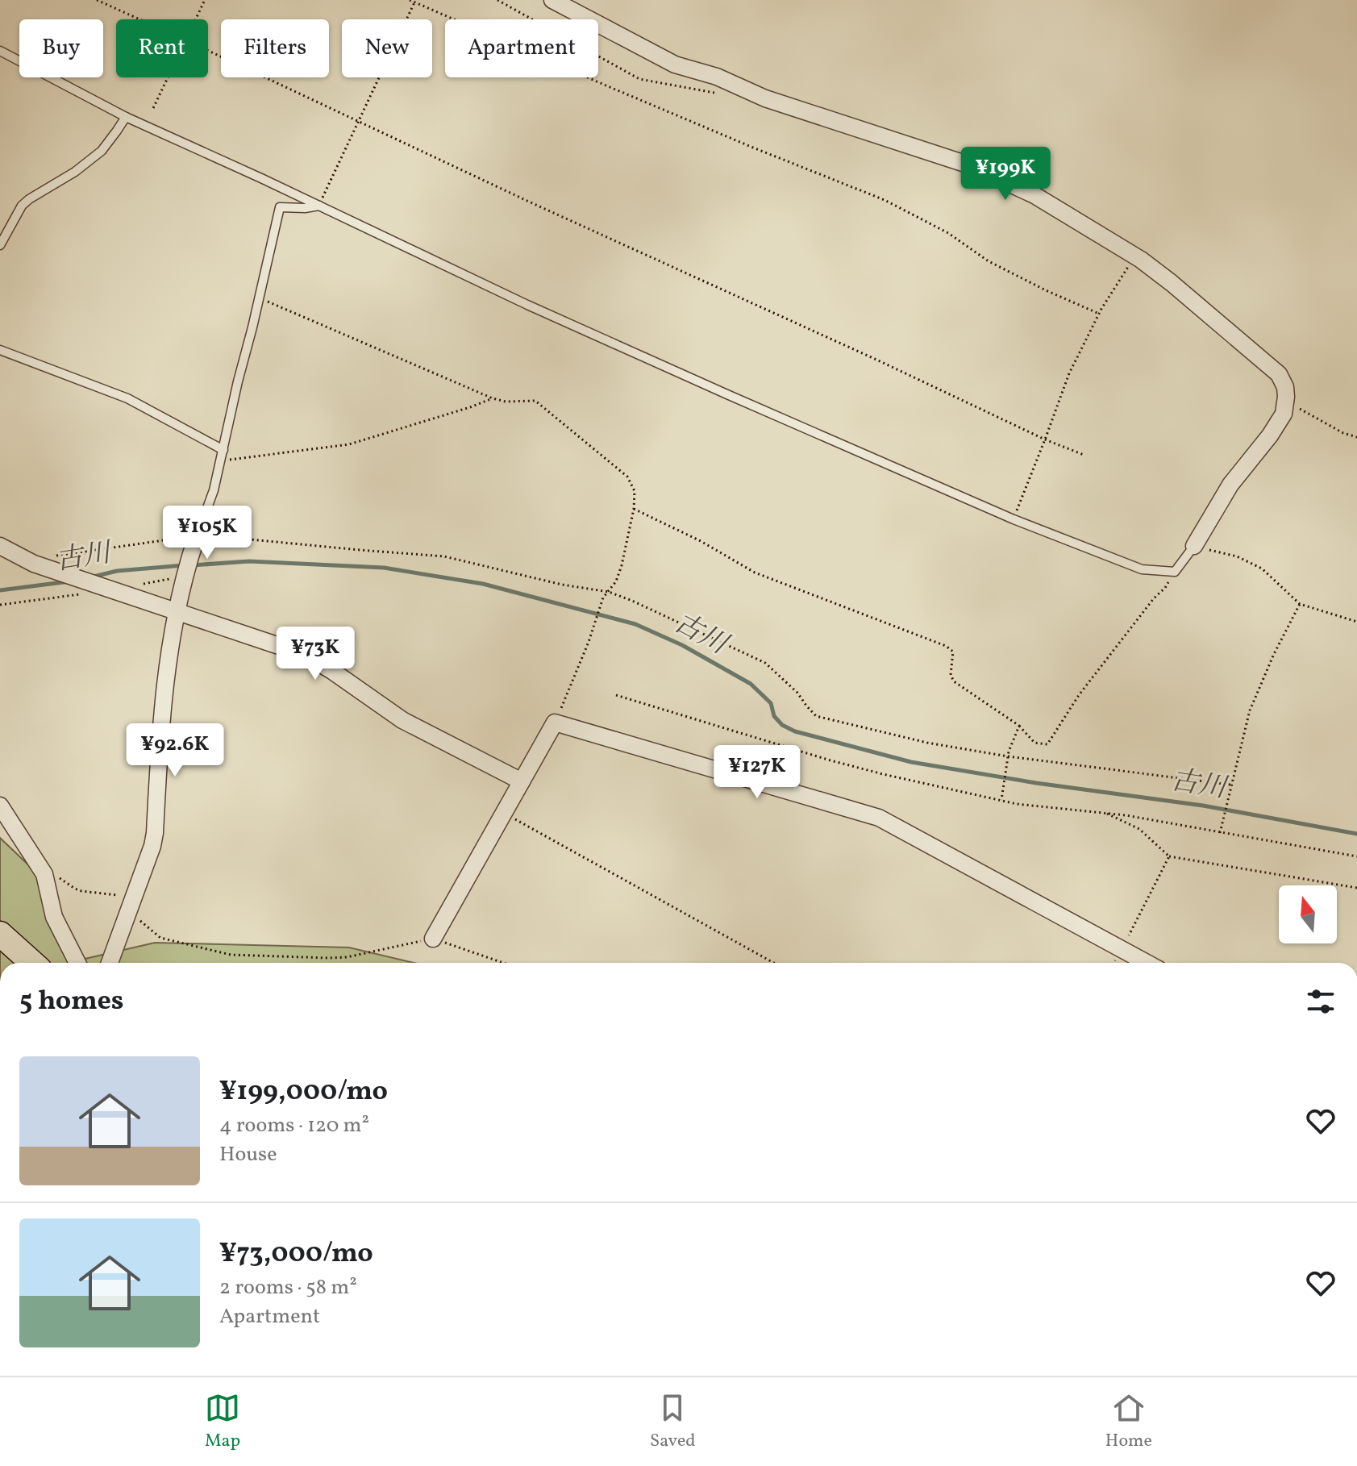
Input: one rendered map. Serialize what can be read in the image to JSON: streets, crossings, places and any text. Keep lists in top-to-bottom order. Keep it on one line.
{"water":["古川"],"north":"top","page":{"chip":["Buy","Rent","Filters","New","Apartment"],"price":["¥199K","¥105K","¥73K","¥92.6K","¥127K"],"heading":"5 homes","list":[{"name":"¥199,000/mo","note":"4 rooms · 120 m² · House"},{"name":"¥73,000/mo","note":"2 rooms · 58 m² · Apartment"}],"tabs":["Map","Saved","Home"]}}
